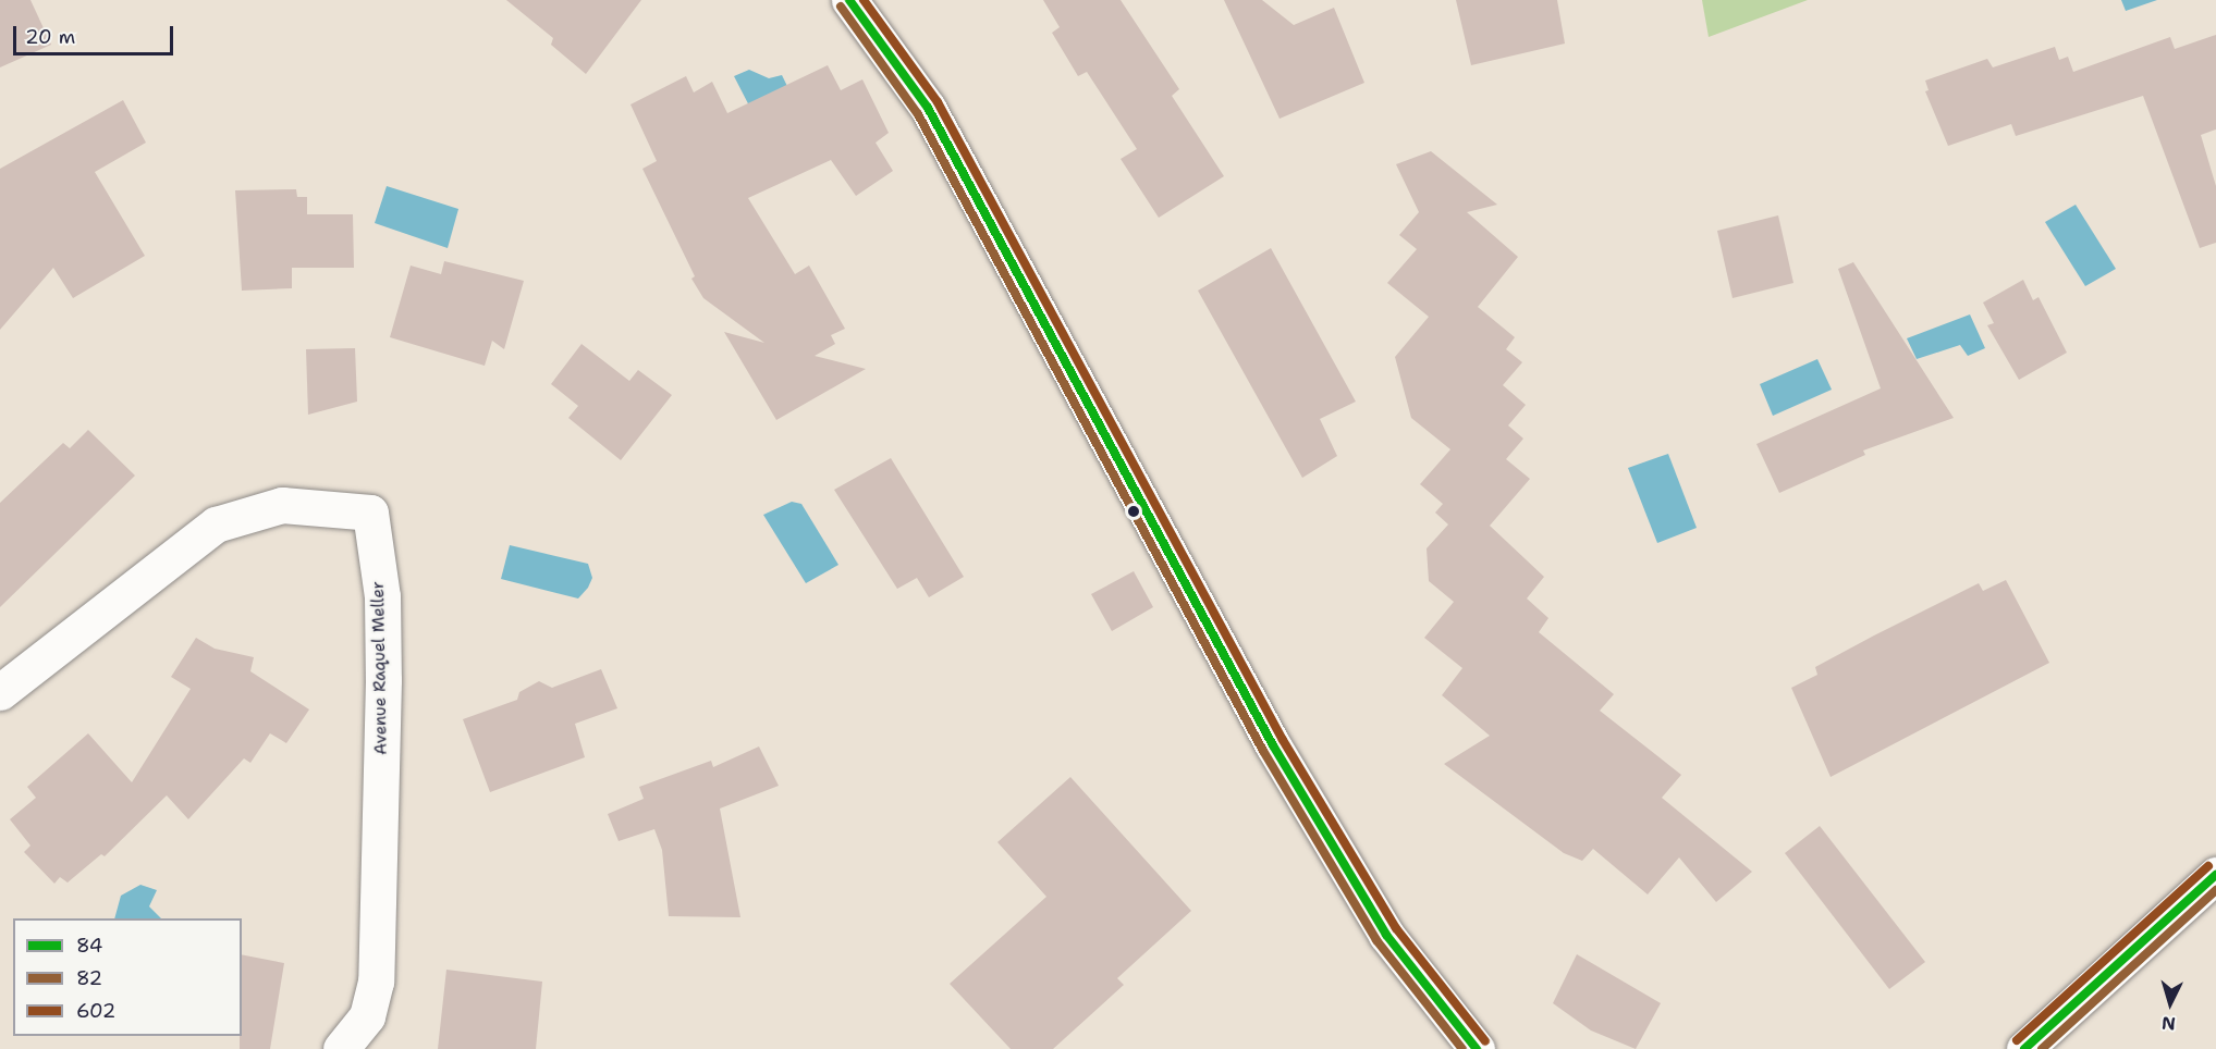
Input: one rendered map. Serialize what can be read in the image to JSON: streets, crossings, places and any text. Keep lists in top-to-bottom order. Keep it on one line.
{"streets":{"main road":["Avenue Raquel Meller"]},"lines":["transit line 84","transit line 602","transit line 82"],"legend":["84","82","602"],"scale_bar":"20 m","north":"bottom"}
